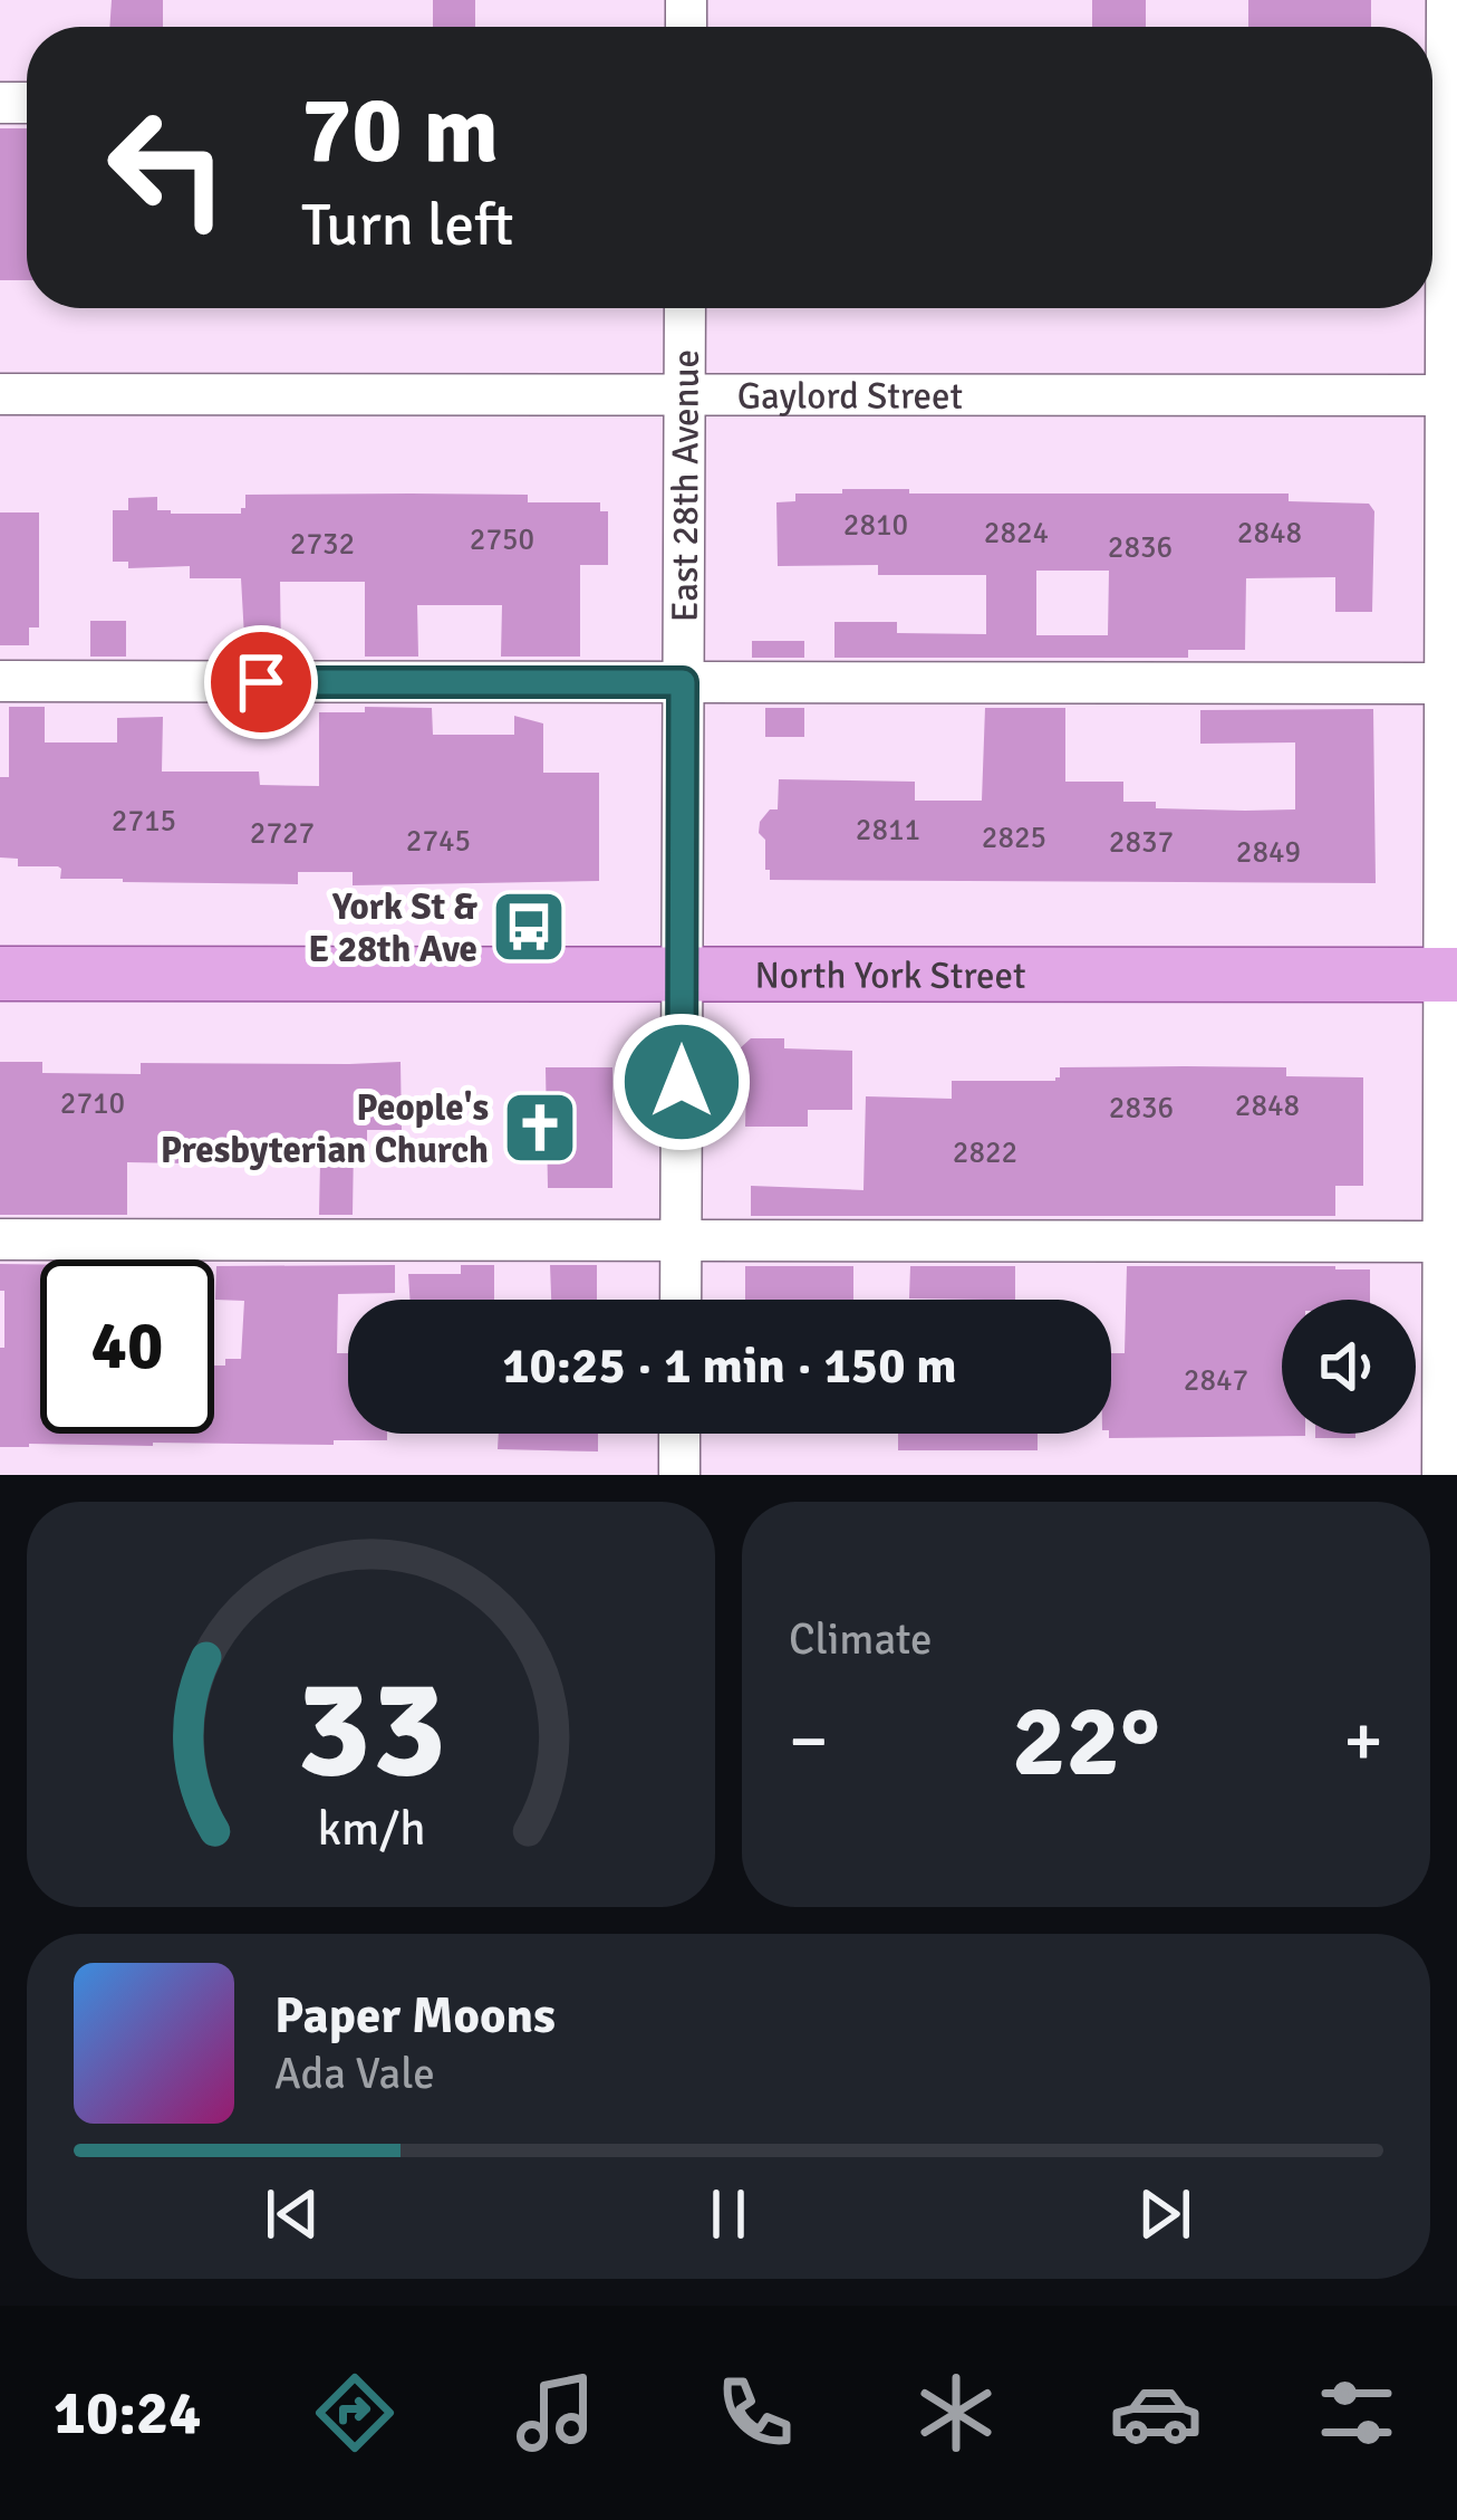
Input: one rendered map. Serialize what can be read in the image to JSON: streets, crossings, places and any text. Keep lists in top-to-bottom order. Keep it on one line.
{"streets":{"main road":["North York Street"],"street":["Gaylord Street","East 28th Avenue"]},"crossings":[["Gaylord Street","East 28th Avenue"],["East 28th Avenue","North York Street"]],"places":{"bus stop":["York St & E 28th Ave"],"church":["People's Presbyterian Church"]},"house_numbers":["2810","2824","2848","2750","2732","2836","2715","2811","2727","2825","2745","2837","2849","2710","2848","2836","2822","2847"],"page":{"turn":["70 m","Turn left"],"limit":"40","trip":"10:25 · 1 min · 150 m","tile":"Climate","heat":["−","22°","+"],"song":["Paper Moons","Ada Vale"],"tabs":"10:24","gauge":["33","km/h"]}}
